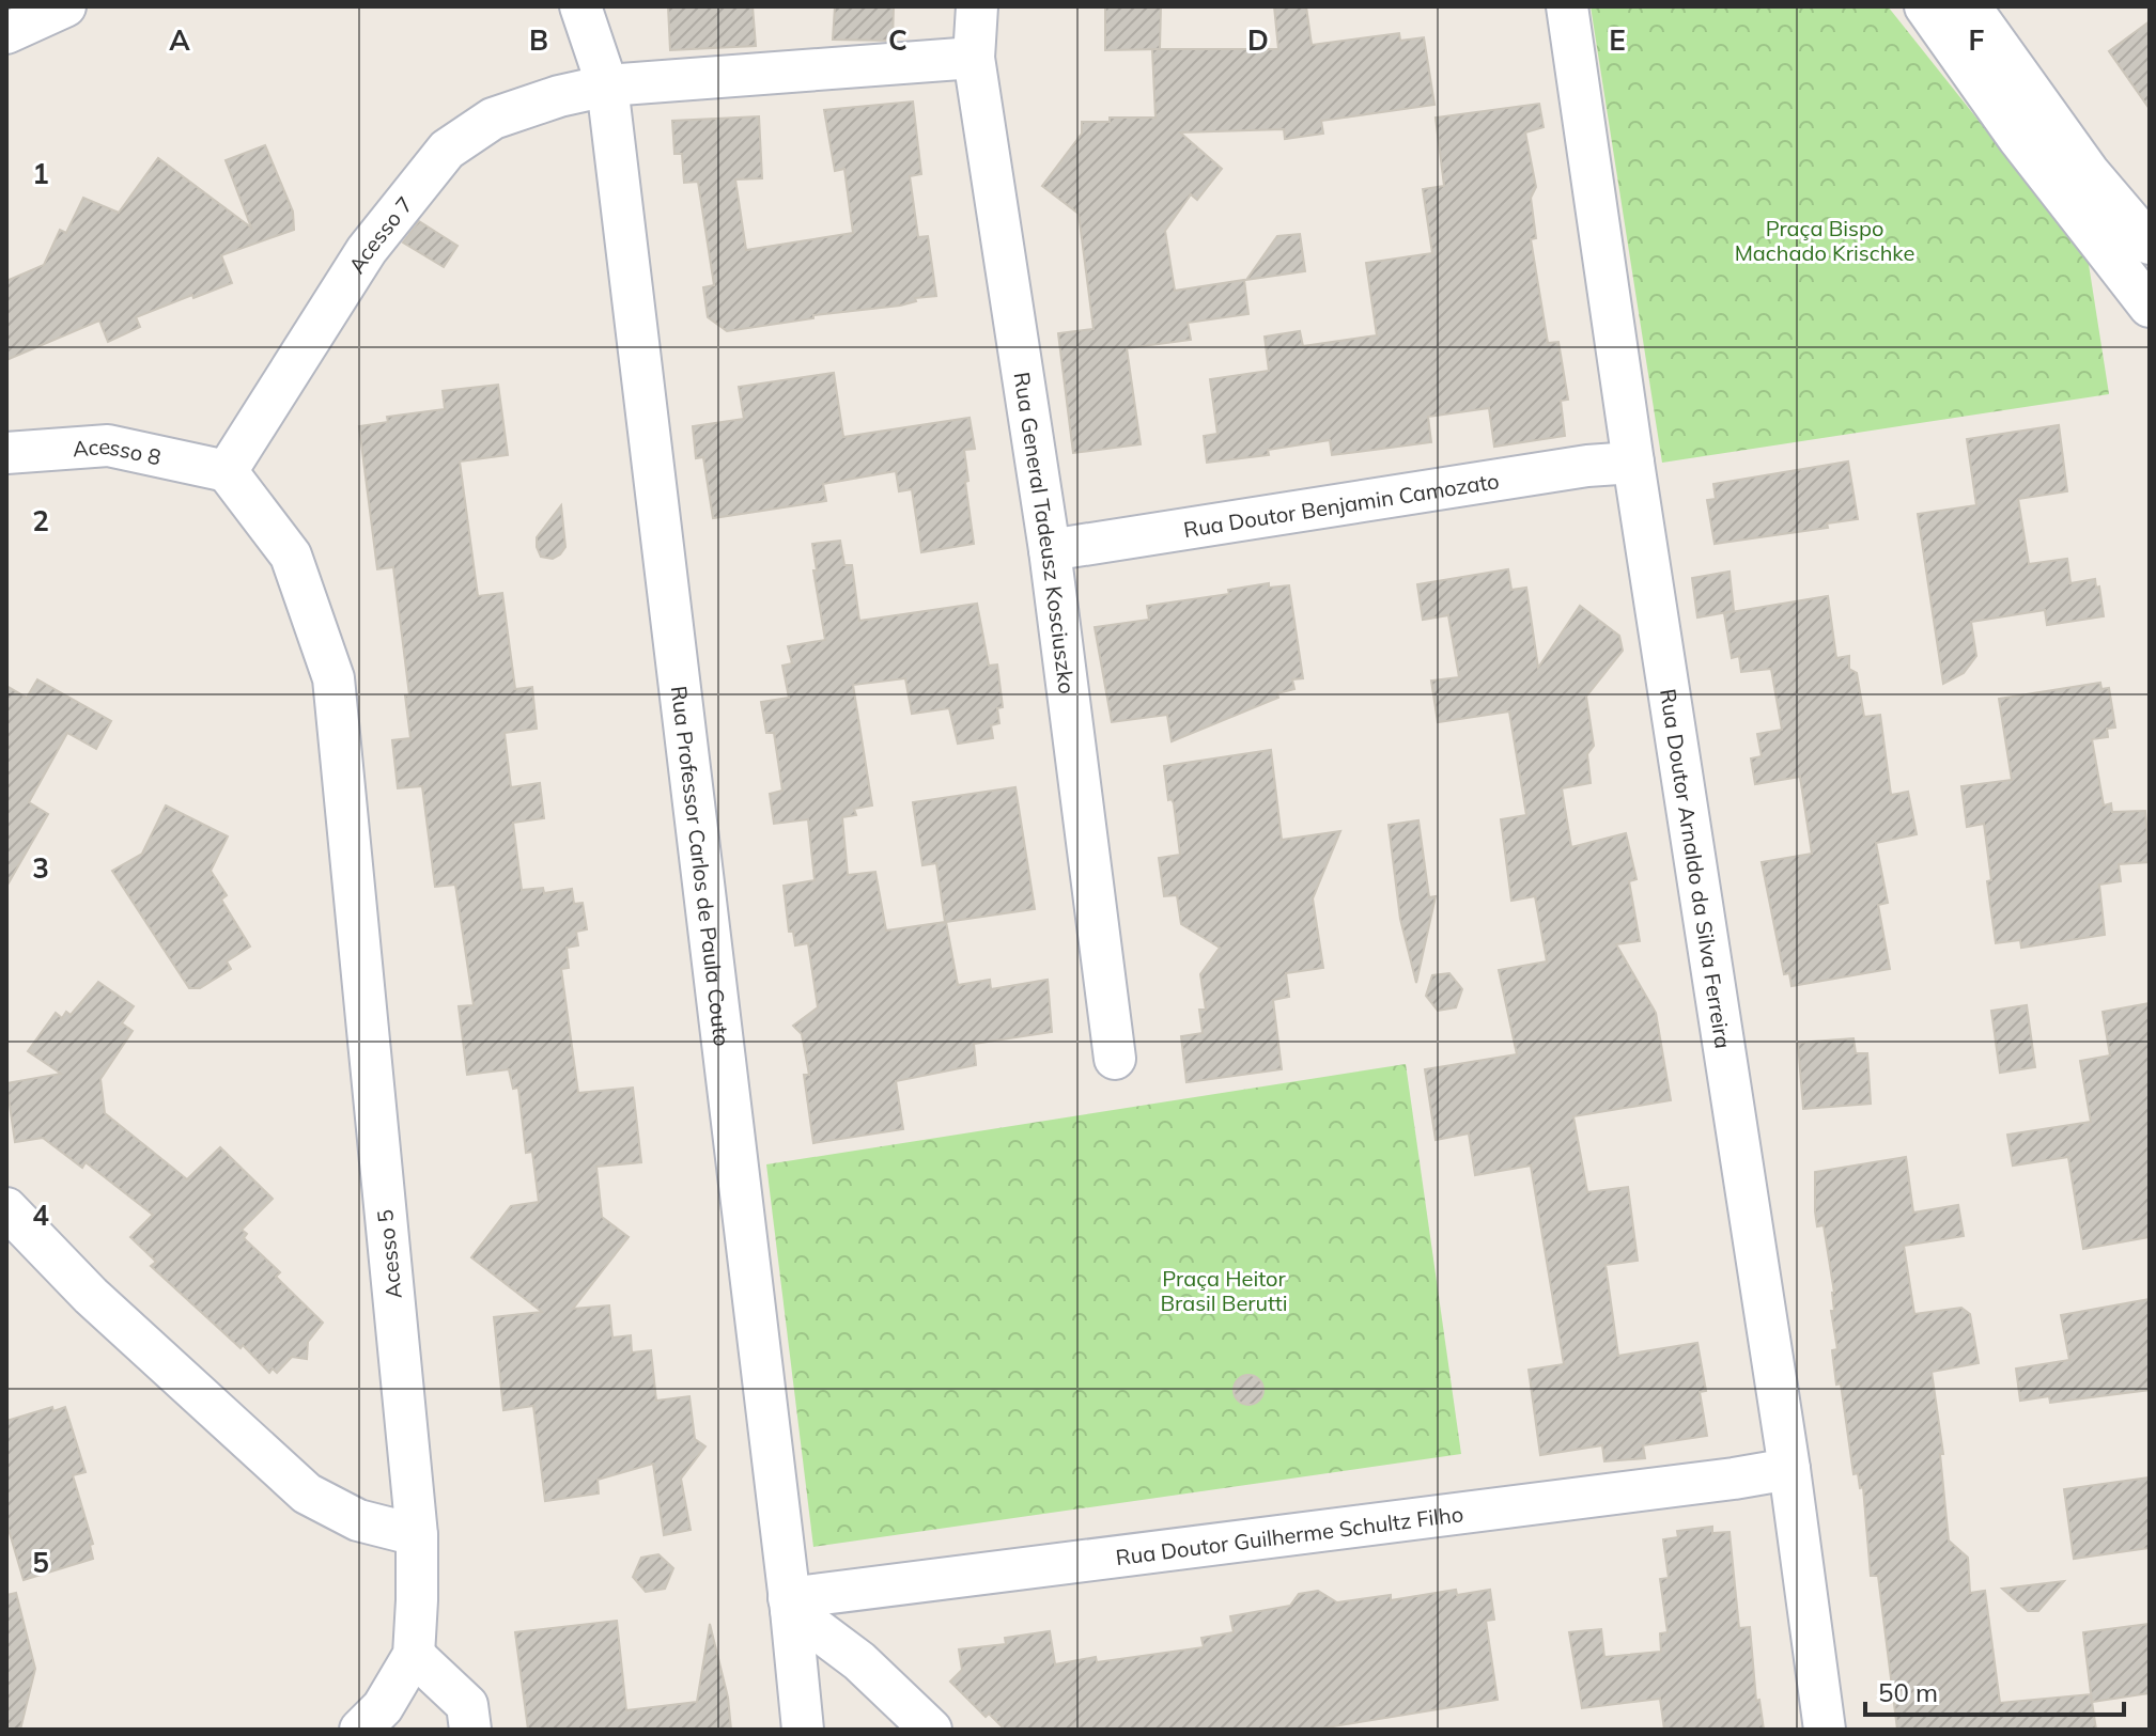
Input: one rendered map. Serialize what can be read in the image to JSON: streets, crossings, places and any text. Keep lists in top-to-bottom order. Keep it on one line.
{"streets":{"street":["Acesso 7","Acesso 8","Rua Doutor Benjamin Camozato","Rua General Tadeusz Kosciuszko","Rua Professor Carlos de Paula Couto","Rua Doutor Arnaldo da Silva Ferreira","Acesso 5","Rua Doutor Guilherme Schultz Filho"]},"crossings":[["Acesso 7","Acesso 8"],["Acesso 7","Rua General Tadeusz Kosciuszko"],["Acesso 7","Rua Professor Carlos de Paula Couto"],["Acesso 7","Acesso 5"],["Acesso 8","Acesso 5"],["Rua Doutor Benjamin Camozato","Rua General Tadeusz Kosciuszko"],["Rua Doutor Benjamin Camozato","Rua Doutor Arnaldo da Silva Ferreira"],["Rua Professor Carlos de Paula Couto","Rua Doutor Guilherme Schultz Filho"],["Rua Doutor Arnaldo da Silva Ferreira","Rua Doutor Guilherme Schultz Filho"]],"parks":["Praça Bispo Machado Krischke","Praça Heitor Brasil Berutti"],"scale_bar":"50 m","grid":{"columns":["A","B","C","D","E","F"],"rows":["1","2","3","4","5"]}}
